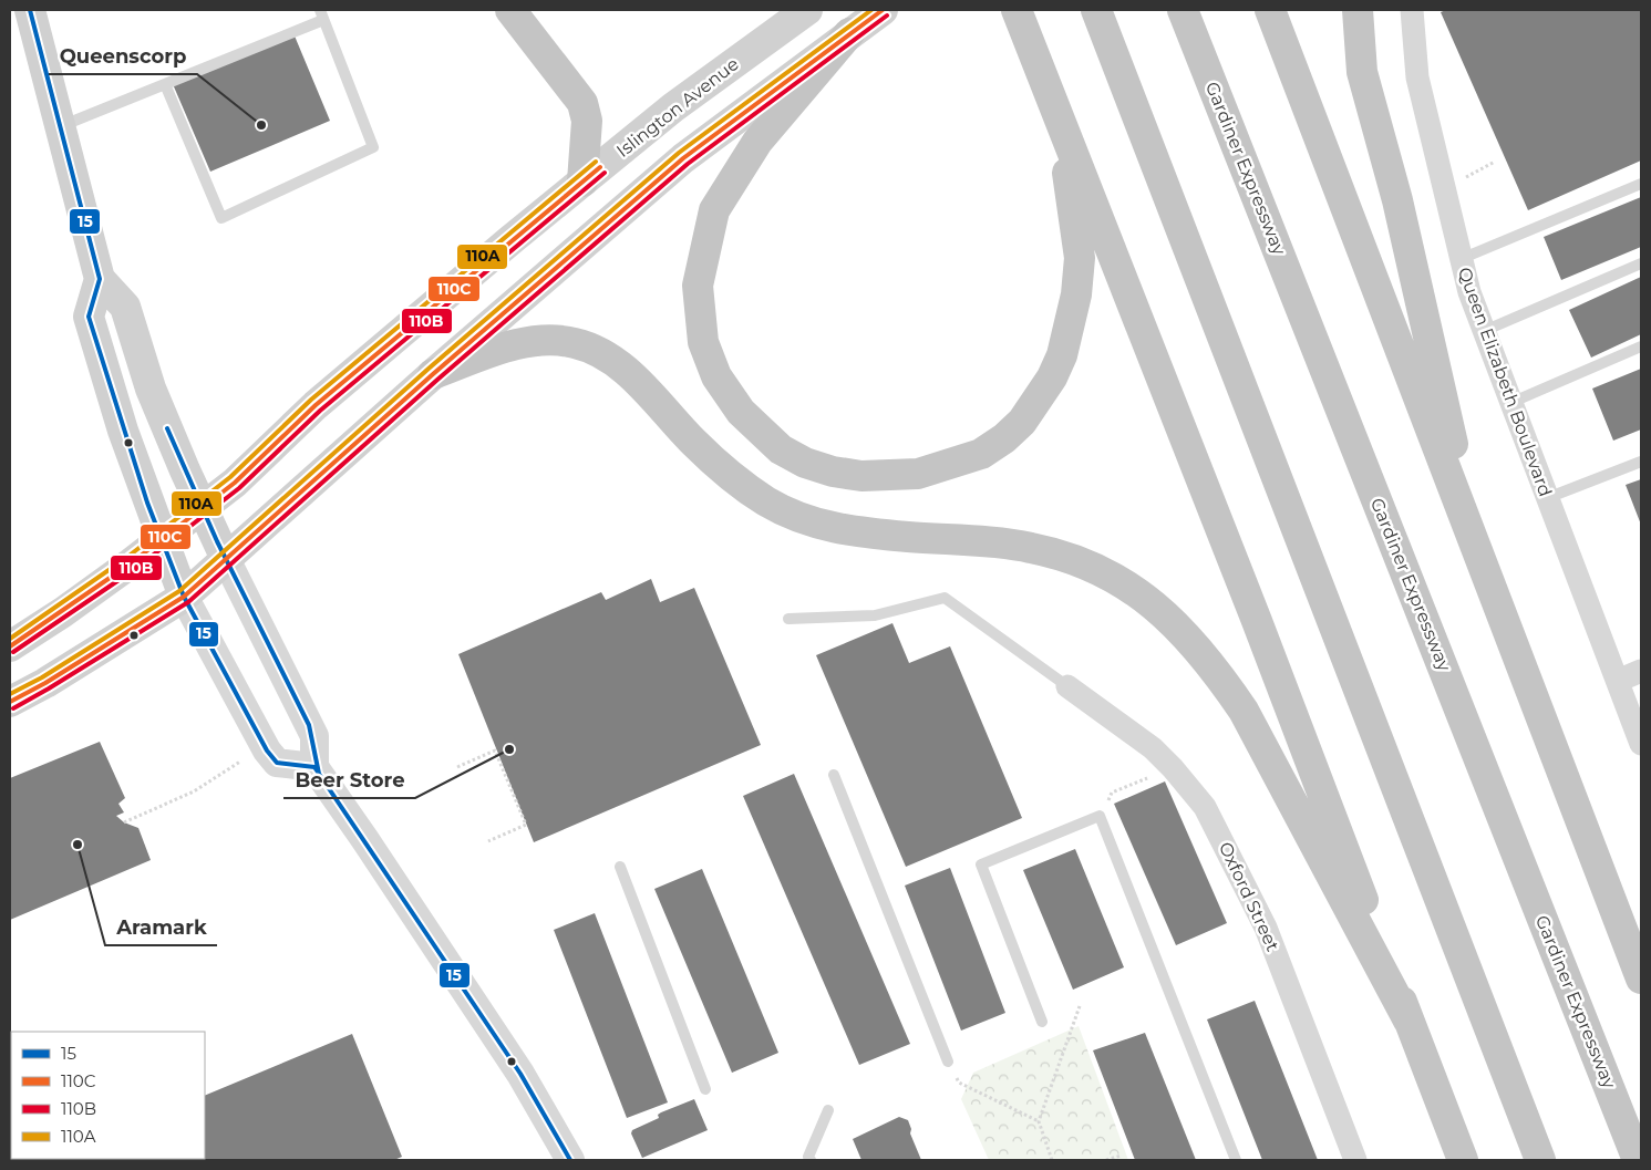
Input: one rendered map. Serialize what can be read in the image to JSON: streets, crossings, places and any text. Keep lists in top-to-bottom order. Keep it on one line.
{"streets":{"highway":["Gardiner Expressway"],"main road":["Islington Avenue"],"street":["Queen Elizabeth Boulevard","Oxford Street"]},"places":["Queenscorp","Beer Store","Aramark"],"lines":["transit line 15","transit line 110C","transit line 110A","transit line 110B"],"legend":["15","110C","110B","110A"]}
